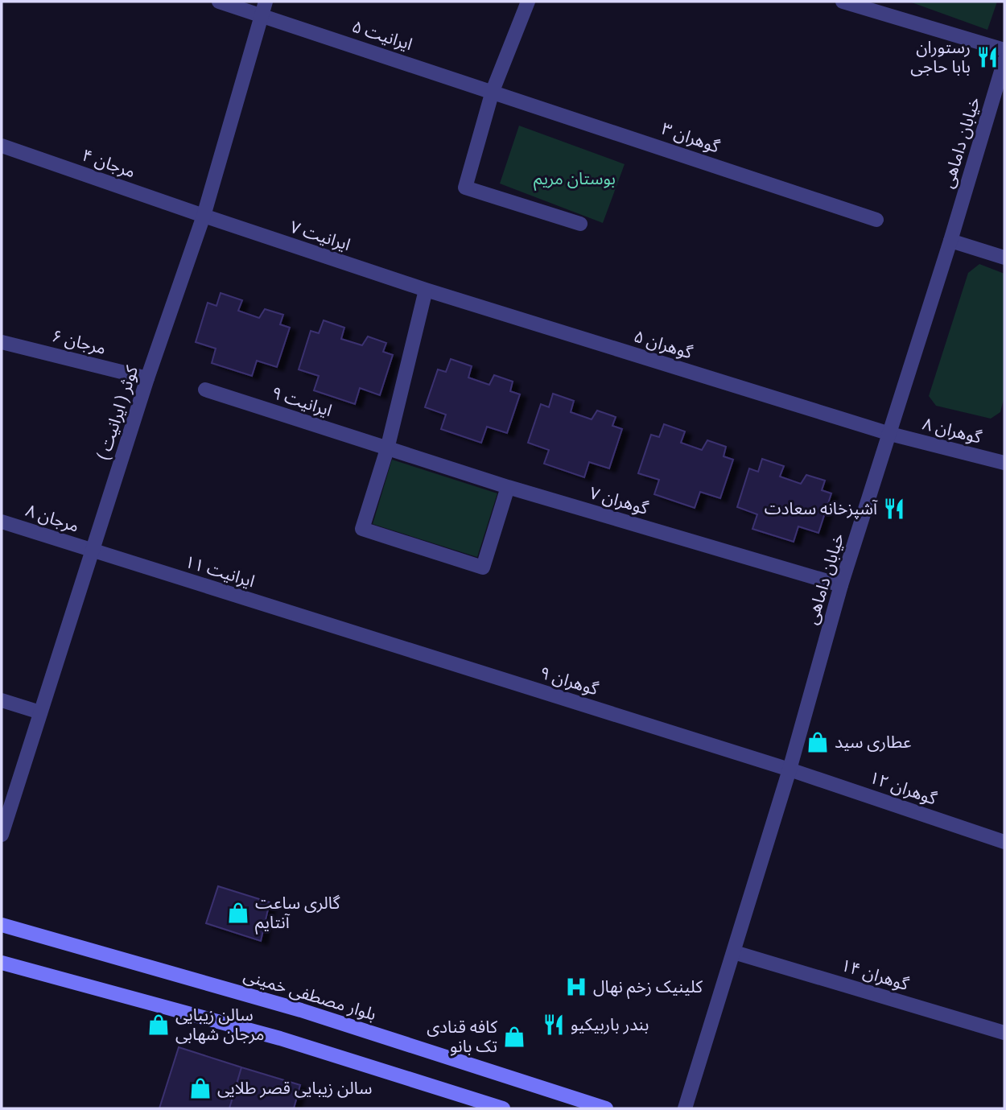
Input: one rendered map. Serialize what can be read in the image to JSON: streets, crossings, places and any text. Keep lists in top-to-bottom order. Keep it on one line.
{"streets":{"main road":["بلوار مصطفی خمینی"],"street":["ایرانیت ۵","گوهران ۳","خیابان داماهی","مرجان ۴","ایرانیت ۷","مرجان ۶","گوهران ۵","ایرانیت ۹","کوثر ( ایرانیت )","گوهران ۸","گوهران ۷","مرجان ۸","ایرانیت ۱۱","گوهران ۹","گوهران ۱۲","گوهران ۱۴"]},"crossings":[["ایرانیت ۵","گوهران ۳"],["ایرانیت ۵","کوثر ( ایرانیت )"],["خیابان داماهی","گوهران ۵"],["خیابان داماهی","گوهران ۸"],["خیابان داماهی","گوهران ۷"],["خیابان داماهی","گوهران ۹"],["خیابان داماهی","گوهران ۱۲"],["خیابان داماهی","گوهران ۱۴"],["مرجان ۴","ایرانیت ۷"],["مرجان ۴","کوثر ( ایرانیت )"],["ایرانیت ۷","گوهران ۵"],["ایرانیت ۷","کوثر ( ایرانیت )"],["مرجان ۶","کوثر ( ایرانیت )"],["گوهران ۵","گوهران ۸"],["ایرانیت ۹","گوهران ۷"],["کوثر ( ایرانیت )","مرجان ۸"],["کوثر ( ایرانیت )","ایرانیت ۱۱"],["مرجان ۸","ایرانیت ۱۱"],["ایرانیت ۱۱","گوهران ۹"],["گوهران ۹","گوهران ۱۲"]],"parks":["بوستان مریم"],"places":{"restaurant":["رستوران بابا حاجی","آشپزخانه سعادت","بندر باربیکیو"],"shop":["عطاری سید","گالری ساعت آنتایم","سالن زیبایی مرجان شهابی","کافه قنادی تک بانو","سالن زیبایی قصر طلایی"],"hospital":["کلینیک زخم نهال"]}}
